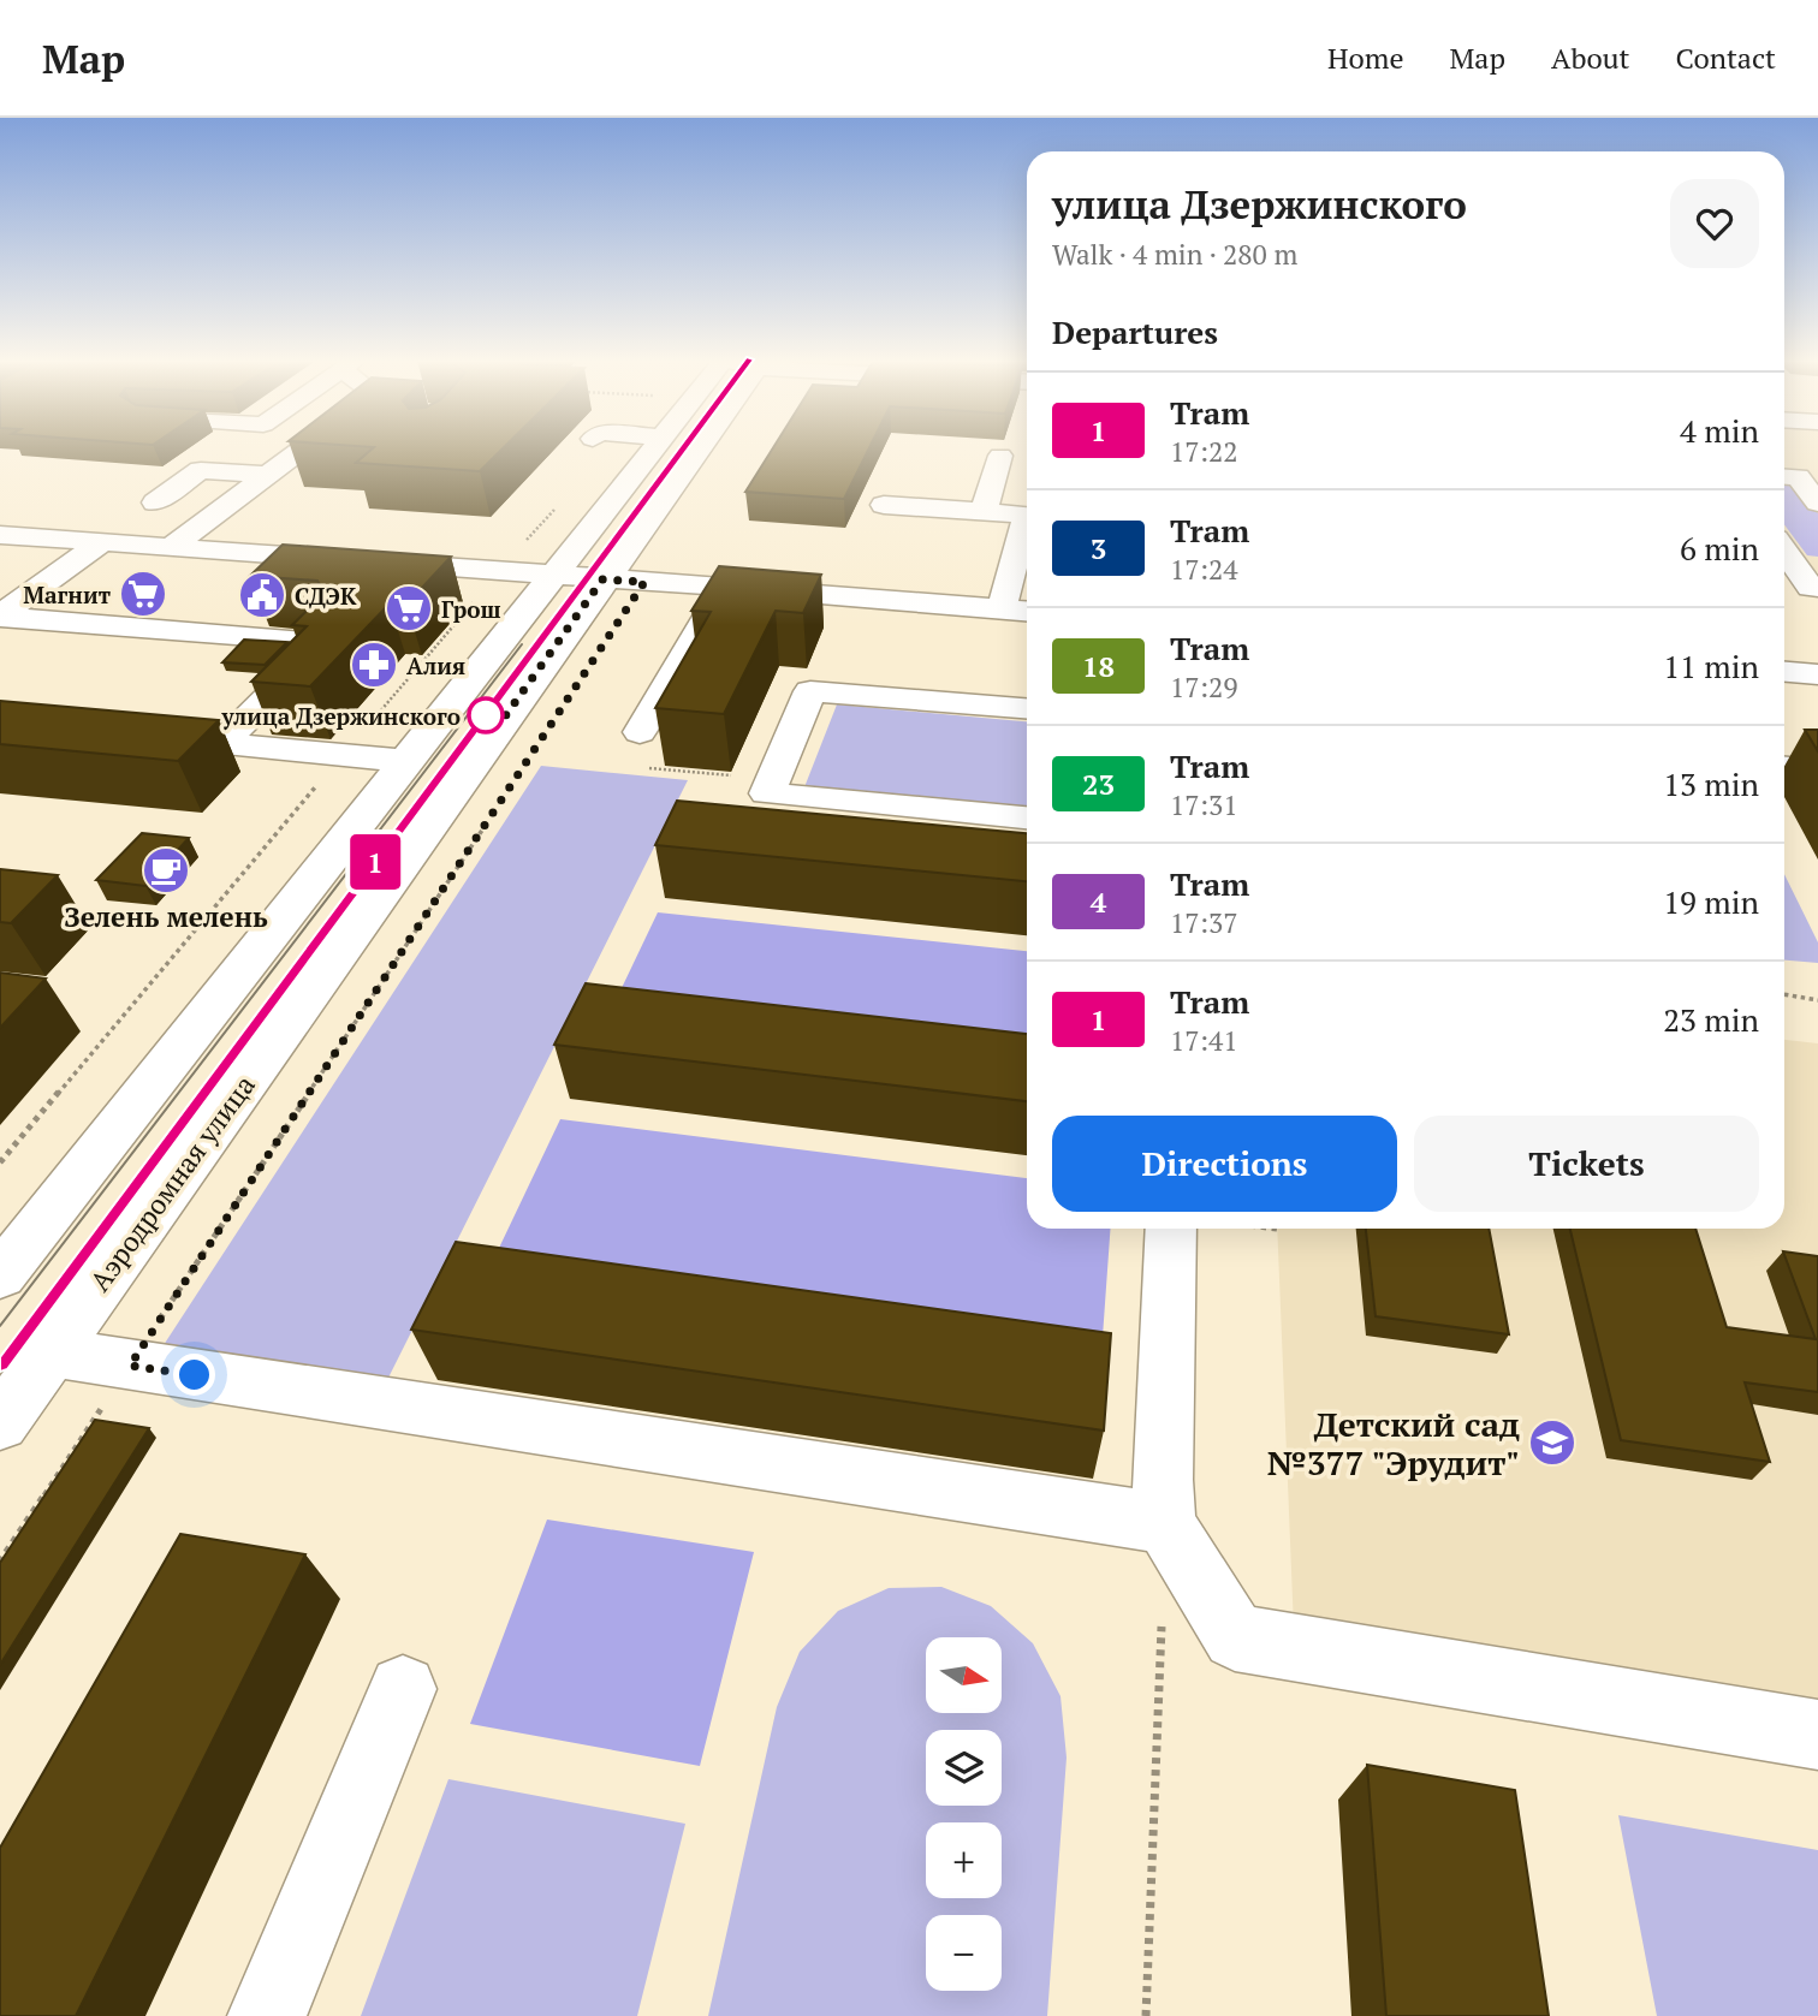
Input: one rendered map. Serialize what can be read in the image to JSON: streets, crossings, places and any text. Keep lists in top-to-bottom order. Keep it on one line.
{"streets":{"street":["Аэродромная улица"]},"places":{"supermarket":["Магнит","Грош"],"public building":["СДЭК"],"pharmacy":["Алия"],"other":["улица Дзержинского"],"cafe":["Зелень мелень"],"school or university":["Детский сад №377 \"Эрудит\""]},"lines":["tram line 1"],"north":"right","page":{"header":"Map","nav":["Home","Map","About","Contact"],"on_map":"1","heading":[["улица Дзержинского","Walk · 4 min · 280 m"],"Departures"],"list":[{"mark":"1","name":"Tram","note":"17:22","value":"4 min"},{"mark":"3","name":"Tram","note":"17:24","value":"6 min"},{"mark":"18","name":"Tram","note":"17:29","value":"11 min"},{"mark":"23","name":"Tram","note":"17:31","value":"13 min"},{"mark":"4","name":"Tram","note":"17:37","value":"19 min"},{"mark":"1","name":"Tram","note":"17:41","value":"23 min"}],"buttons":["Directions","Tickets"],"map_buttons":["+","−"]}}
